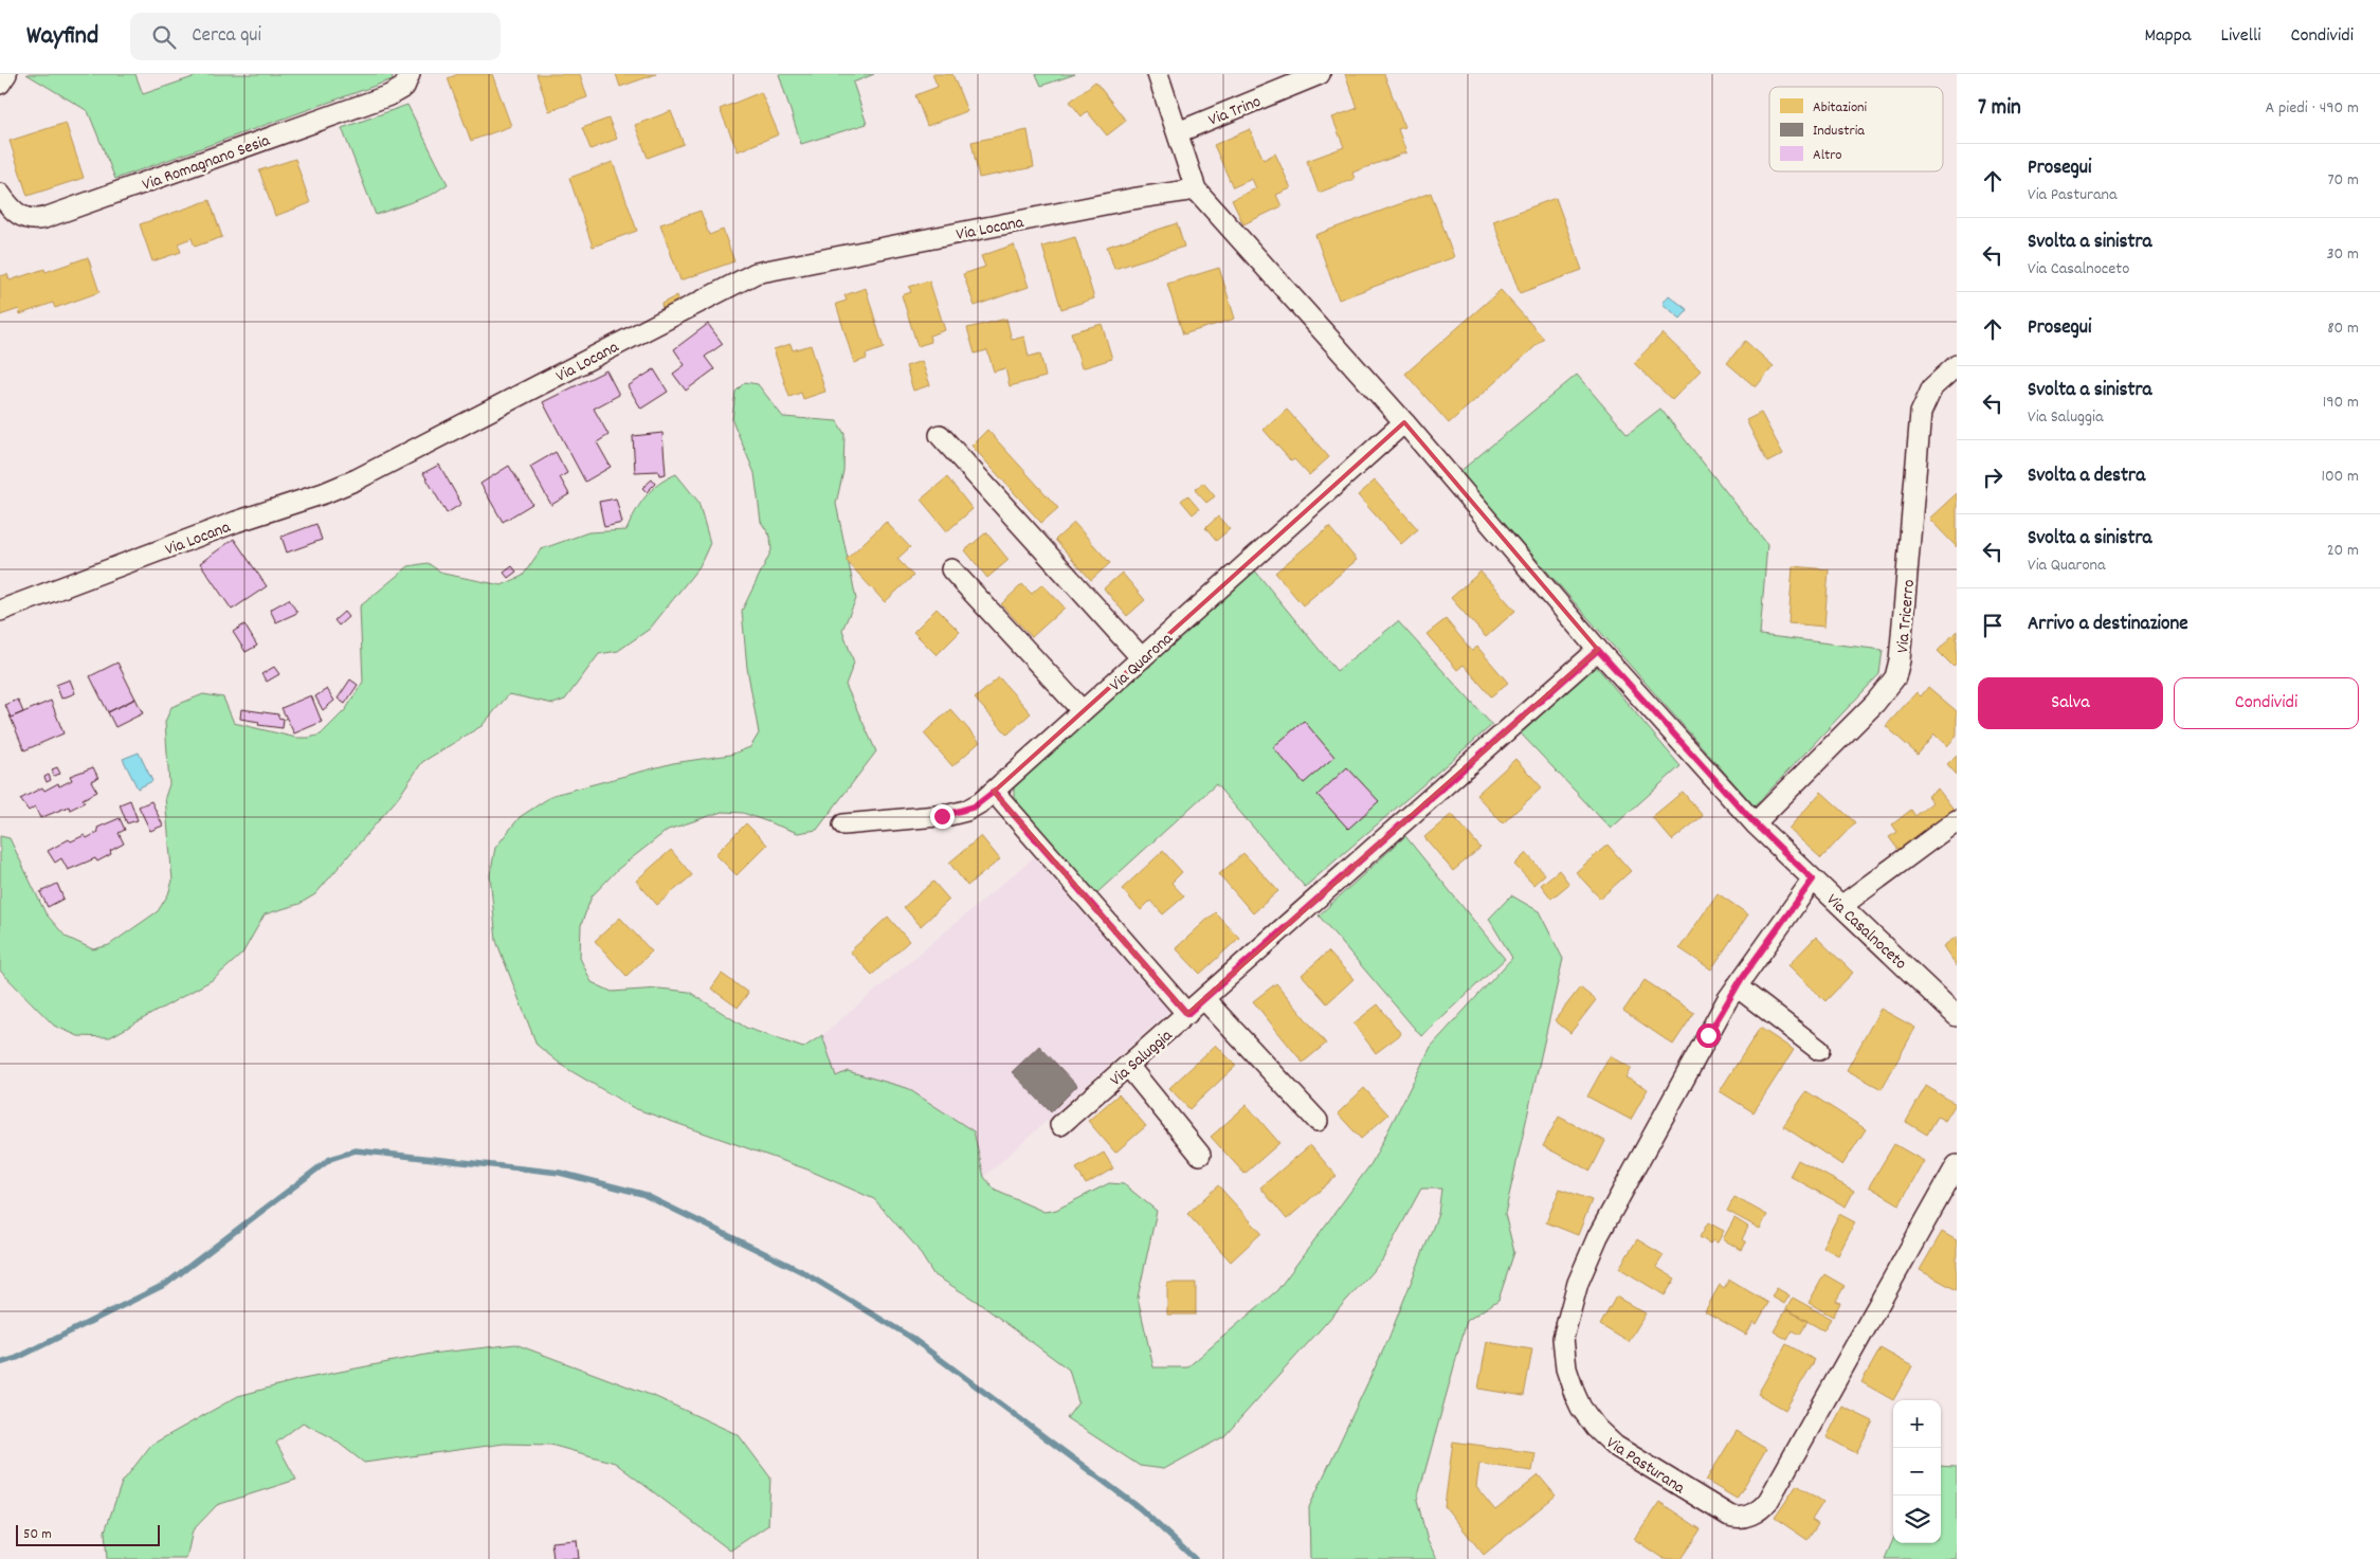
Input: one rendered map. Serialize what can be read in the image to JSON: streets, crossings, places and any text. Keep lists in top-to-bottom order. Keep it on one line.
{"streets":{"street":["Via Trino","Via Romagnano Sesia","Via Locana","Via Tricerro","Via Quarona","Via Casalnoceto","Via Saluggia","Via Pasturana"]},"crossings":[["Via Locana","Via Casalnoceto"],["Via Tricerro","Via Casalnoceto"],["Via Quarona","Via Casalnoceto"],["Via Casalnoceto","Via Saluggia"],["Via Casalnoceto","Via Pasturana"]],"legend":["Abitazioni","Industria","Altro"],"scale_bar":"50 m","page":{"header":"Wayfind","search":"Cerca qui","nav":["Mappa","Livelli","Condividi"],"heading":["7 min","A piedi · 490 m"],"list":[["Prosegui","Via Pasturana","70 m"],["Svolta a sinistra","Via Casalnoceto","30 m"],["Prosegui","80 m"],["Svolta a sinistra","Via Saluggia","190 m"],["Svolta a destra","100 m"],["Svolta a sinistra","Via Quarona","20 m"],"Arrivo a destinazione"],"buttons":["Salva","Condividi"],"map_buttons":["+","−"],"scale":"50 m"}}
